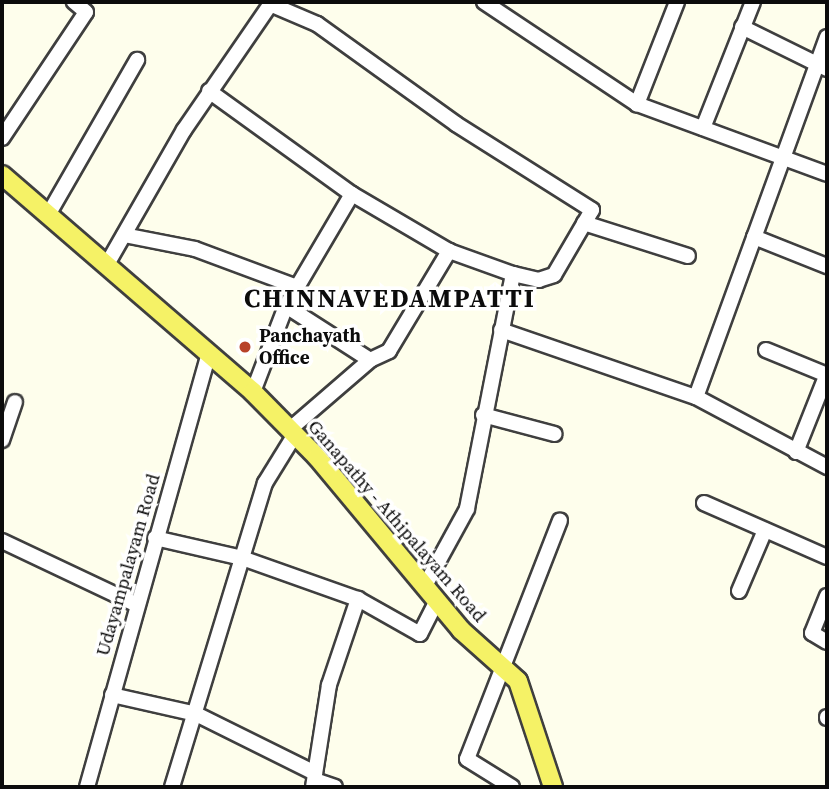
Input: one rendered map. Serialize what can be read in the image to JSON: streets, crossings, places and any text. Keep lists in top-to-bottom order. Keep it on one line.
{"streets":{"main road":["Ganapathy - Athipalayam Road"],"street":["Udayampalayam Road"]},"crossings":[["Ganapathy - Athipalayam Road","Udayampalayam Road"]],"districts":["CHINNAVEDAMPATTI"],"places":["Panchayath Office"]}
